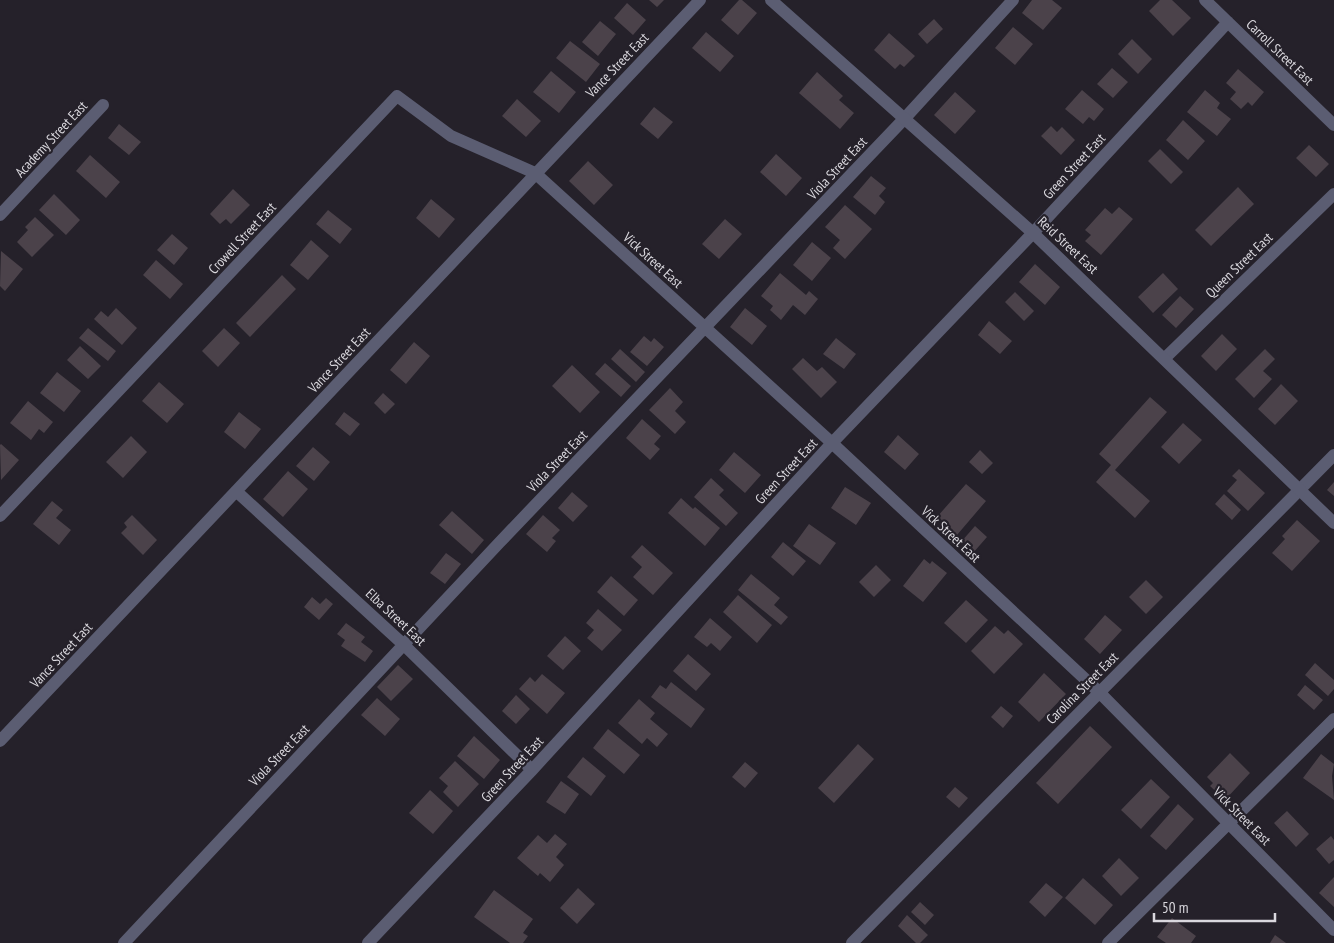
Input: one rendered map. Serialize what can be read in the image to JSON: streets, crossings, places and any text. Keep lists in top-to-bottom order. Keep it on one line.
{"streets":{"street":["Carroll Street East","Vance Street East","Academy Street East","Green Street East","Viola Street East","Crowell Street East","Reid Street East","Vick Street East","Queen Street East","Elba Street East","Carolina Street East"]},"crossings":[["Carroll Street East","Green Street East"],["Vance Street East","Crowell Street East"],["Vance Street East","Vick Street East"],["Vance Street East","Elba Street East"],["Green Street East","Reid Street East"],["Green Street East","Vick Street East"],["Green Street East","Elba Street East"],["Viola Street East","Reid Street East"],["Viola Street East","Vick Street East"],["Viola Street East","Elba Street East"],["Crowell Street East","Vick Street East"],["Reid Street East","Queen Street East"],["Reid Street East","Carolina Street East"],["Vick Street East","Carolina Street East"]],"scale_bar":"50 m"}
